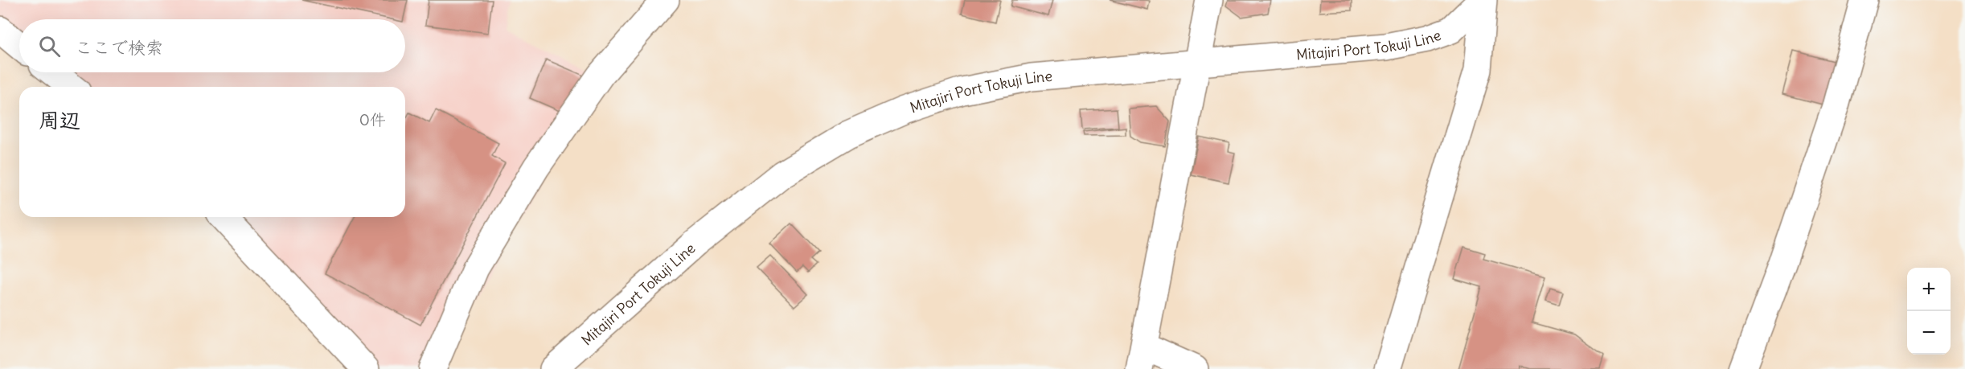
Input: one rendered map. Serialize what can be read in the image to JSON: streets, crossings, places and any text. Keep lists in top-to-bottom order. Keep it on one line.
{"streets":{"street":["Mitajiri Port Tokuji Line"]},"page":{"search":"ここで検索","heading":["周辺","0件"],"map_buttons":["+","−"]}}
